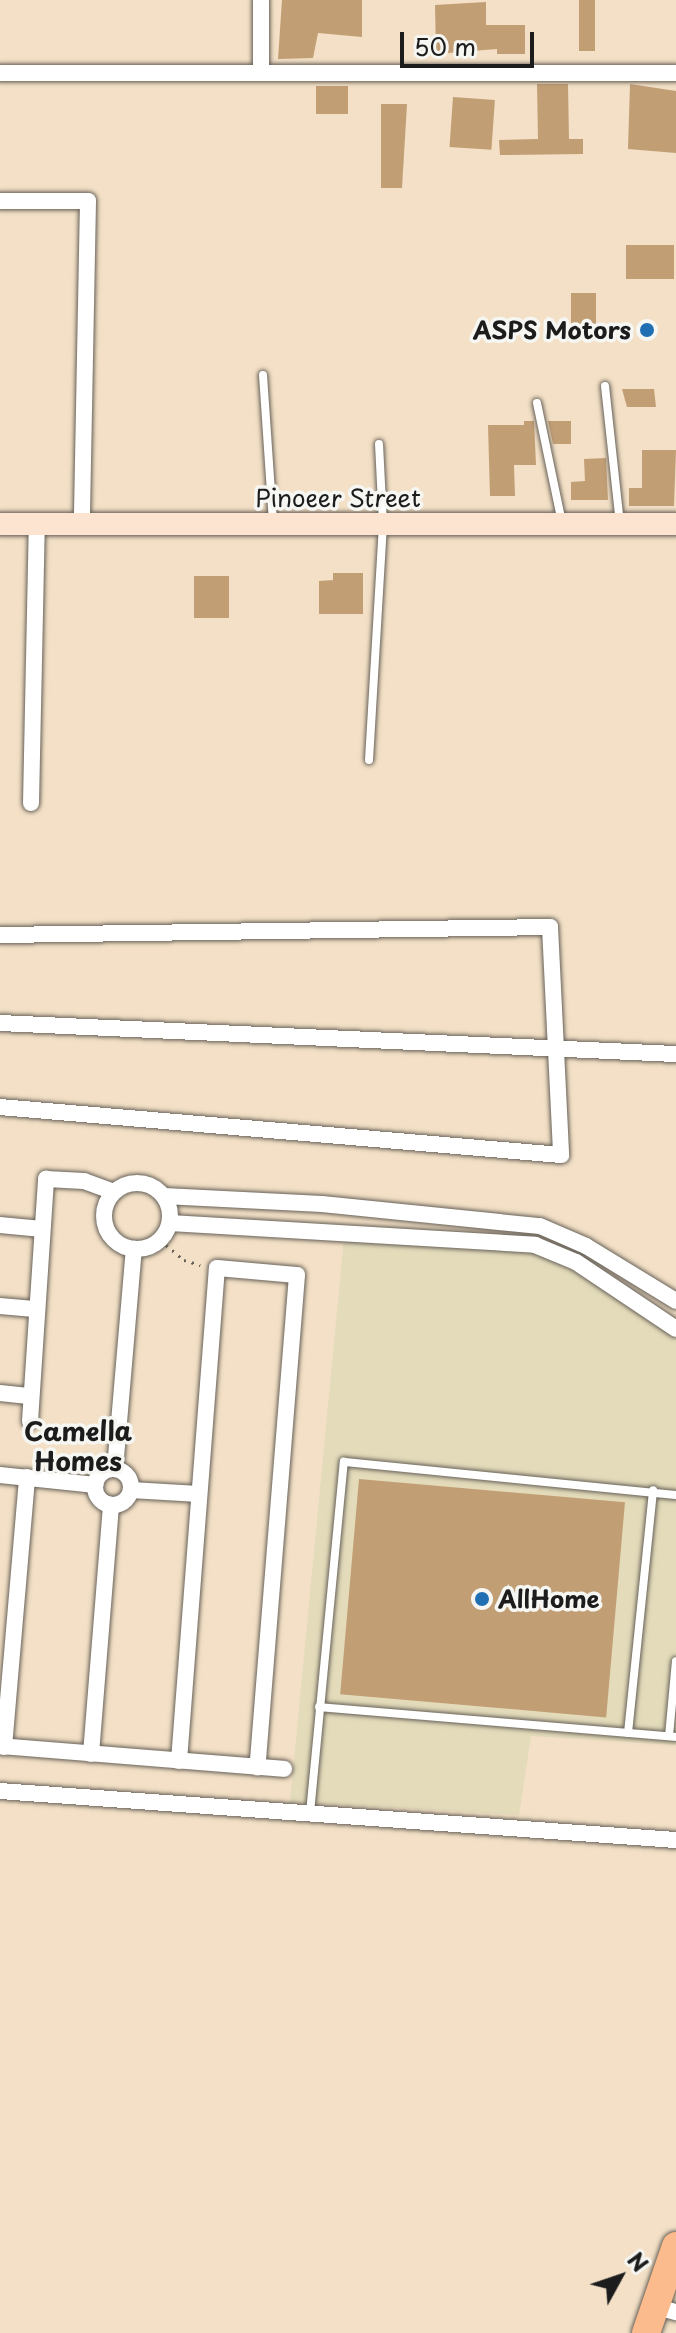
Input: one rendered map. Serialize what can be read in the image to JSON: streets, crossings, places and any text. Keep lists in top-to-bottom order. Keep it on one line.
{"streets":{"main road":["Pinoeer Street"]},"districts":["Camella Homes"],"places":["ASPS Motors","AllHome"],"scale_bar":"50 m","north":"top right"}
